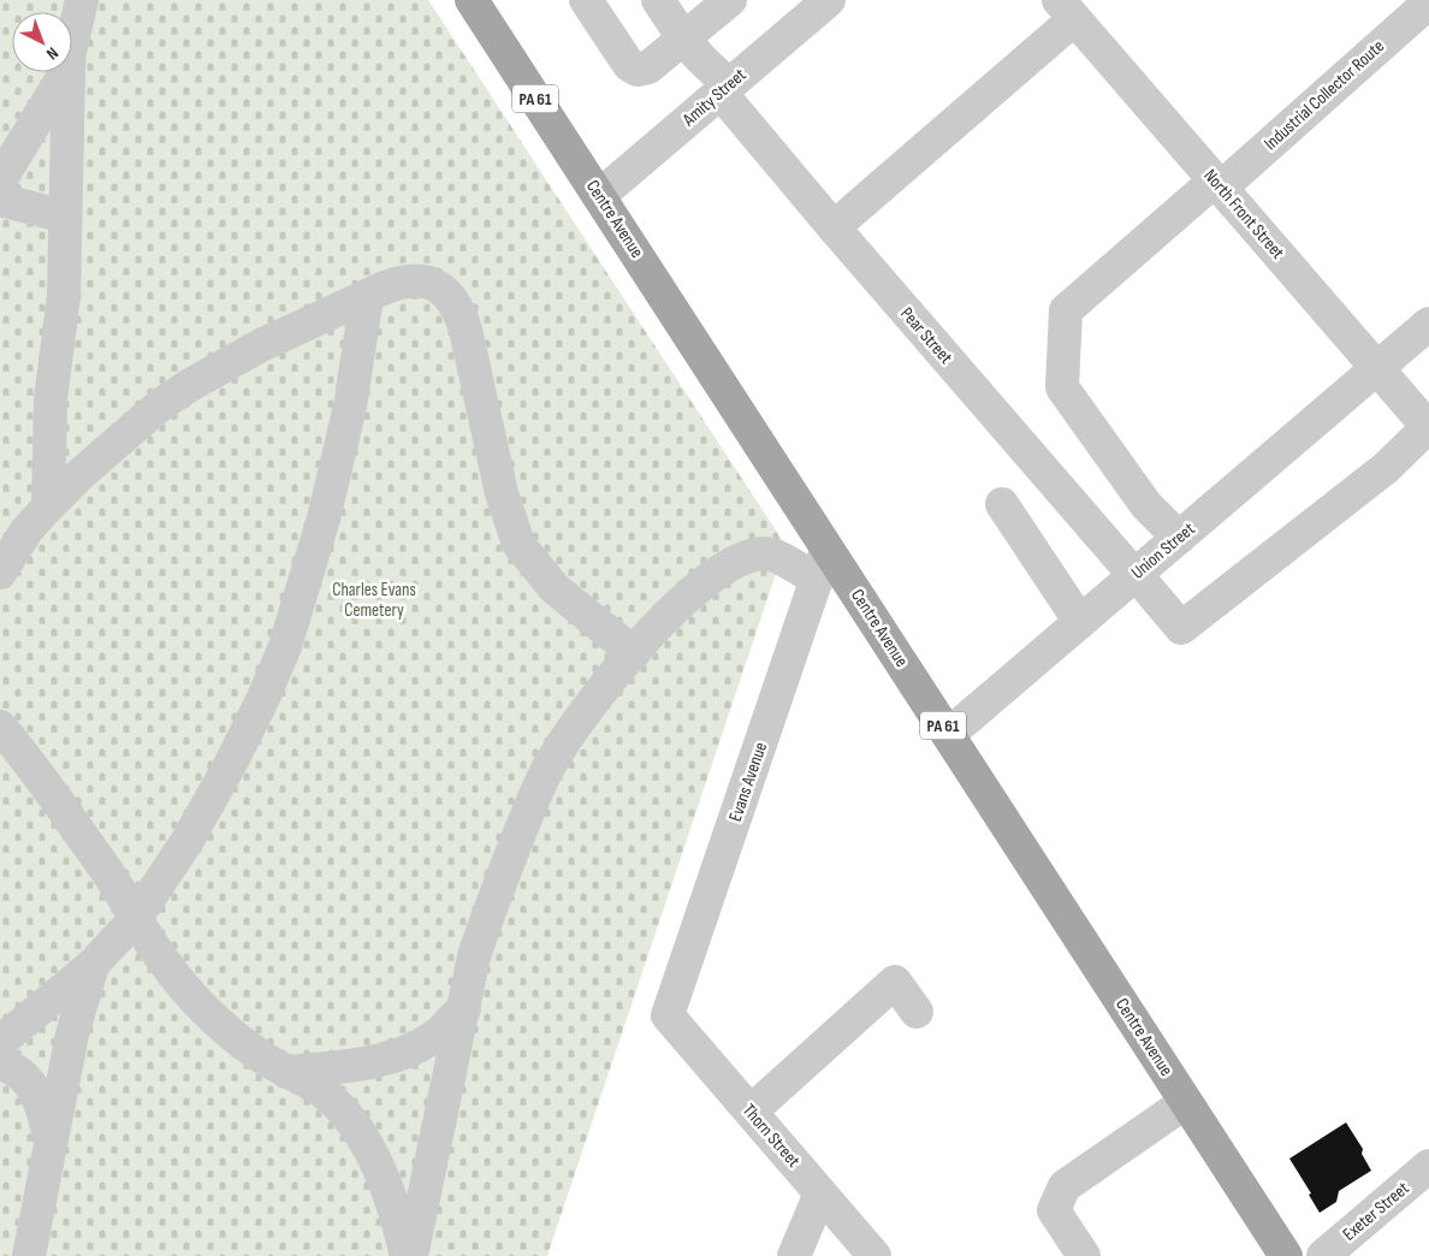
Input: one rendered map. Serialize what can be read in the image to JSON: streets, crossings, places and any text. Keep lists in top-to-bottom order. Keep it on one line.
{"streets":{"main road":["PA 61","Centre Avenue"],"street":["Industrial Collector Route","Amity Street","North Front Street","Pear Street","Union Street","Evans Avenue","Thorn Street","Exeter Street"]},"crossings":[["Industrial Collector Route","North Front Street"],["Industrial Collector Route","Union Street"],["Amity Street","Centre Avenue"],["Amity Street","Pear Street"],["North Front Street","Pear Street"],["North Front Street","Union Street"],["Centre Avenue","Union Street"],["Centre Avenue","Evans Avenue"],["Pear Street","Union Street"],["Evans Avenue","Thorn Street"]],"parks":["Charles Evans Cemetery"],"north":"bottom right"}
